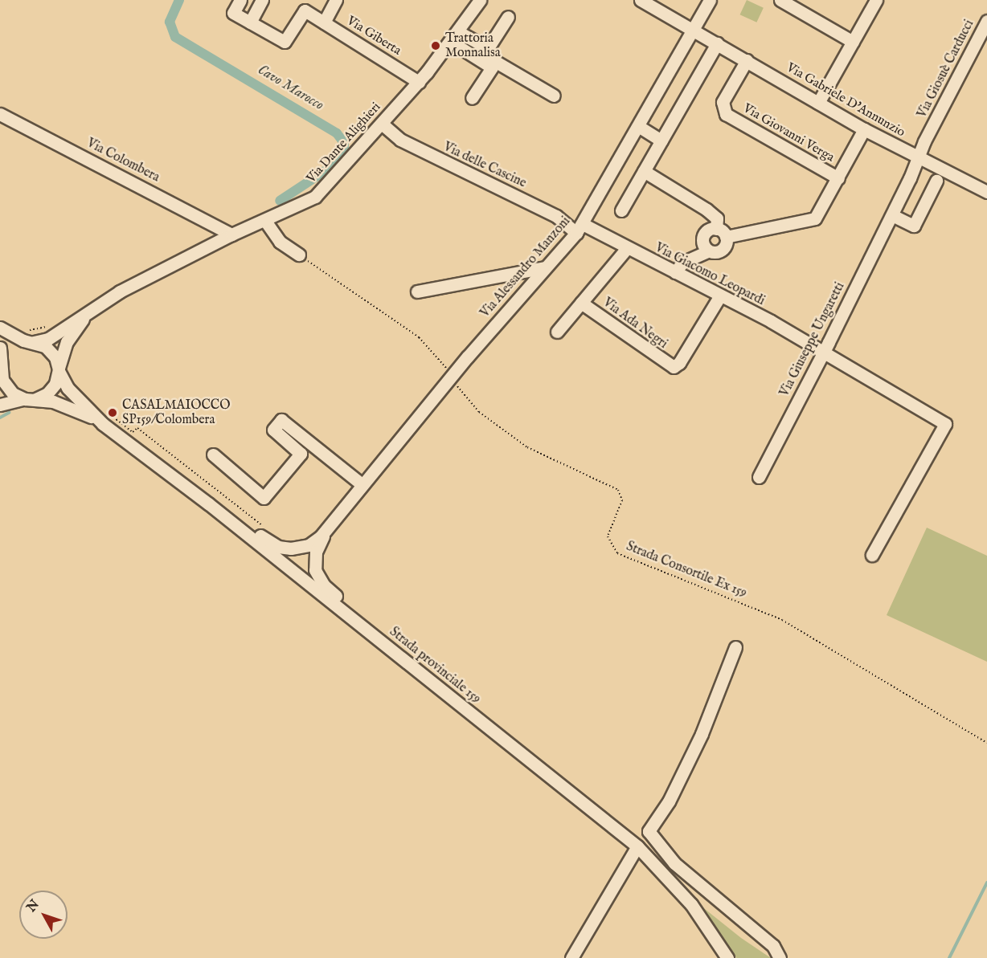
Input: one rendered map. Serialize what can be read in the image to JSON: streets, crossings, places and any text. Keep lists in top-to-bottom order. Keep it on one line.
{"streets":{"street":["Via Giberta","Via Giosuè Carducci","Via Gabriele D'Annunzio","Via Giovanni Verga","Via Dante Alighieri","Via Colombera","Via delle Cascine","Via Alessandro Manzoni","Via Giacomo Leopardi","Via Ada Negri","Via Giuseppe Ungaretti","Strada provinciale 159"],"path":["Strada Consortile Ex 159"]},"crossings":[["Via Giberta","Via Dante Alighieri"],["Via Giosuè Carducci","Via Gabriele D'Annunzio"],["Via Giosuè Carducci","Via Giuseppe Ungaretti"],["Via Gabriele D'Annunzio","Via Giovanni Verga"],["Via Gabriele D'Annunzio","Via Alessandro Manzoni"],["Via Gabriele D'Annunzio","Via Giuseppe Ungaretti"],["Via Dante Alighieri","Via Colombera"],["Via Dante Alighieri","Via delle Cascine"],["Via Dante Alighieri","Strada provinciale 159"],["Via delle Cascine","Via Alessandro Manzoni"],["Via delle Cascine","Via Giacomo Leopardi"],["Via Alessandro Manzoni","Via Giacomo Leopardi"],["Via Alessandro Manzoni","Strada Consortile Ex 159"],["Via Giacomo Leopardi","Via Ada Negri"],["Via Giacomo Leopardi","Via Giuseppe Ungaretti"]],"water":["Cavo Marocco"],"places":["Trattoria Monnalisa","CASALMAIOCCO SP159/Colombera"],"north":"top left"}
